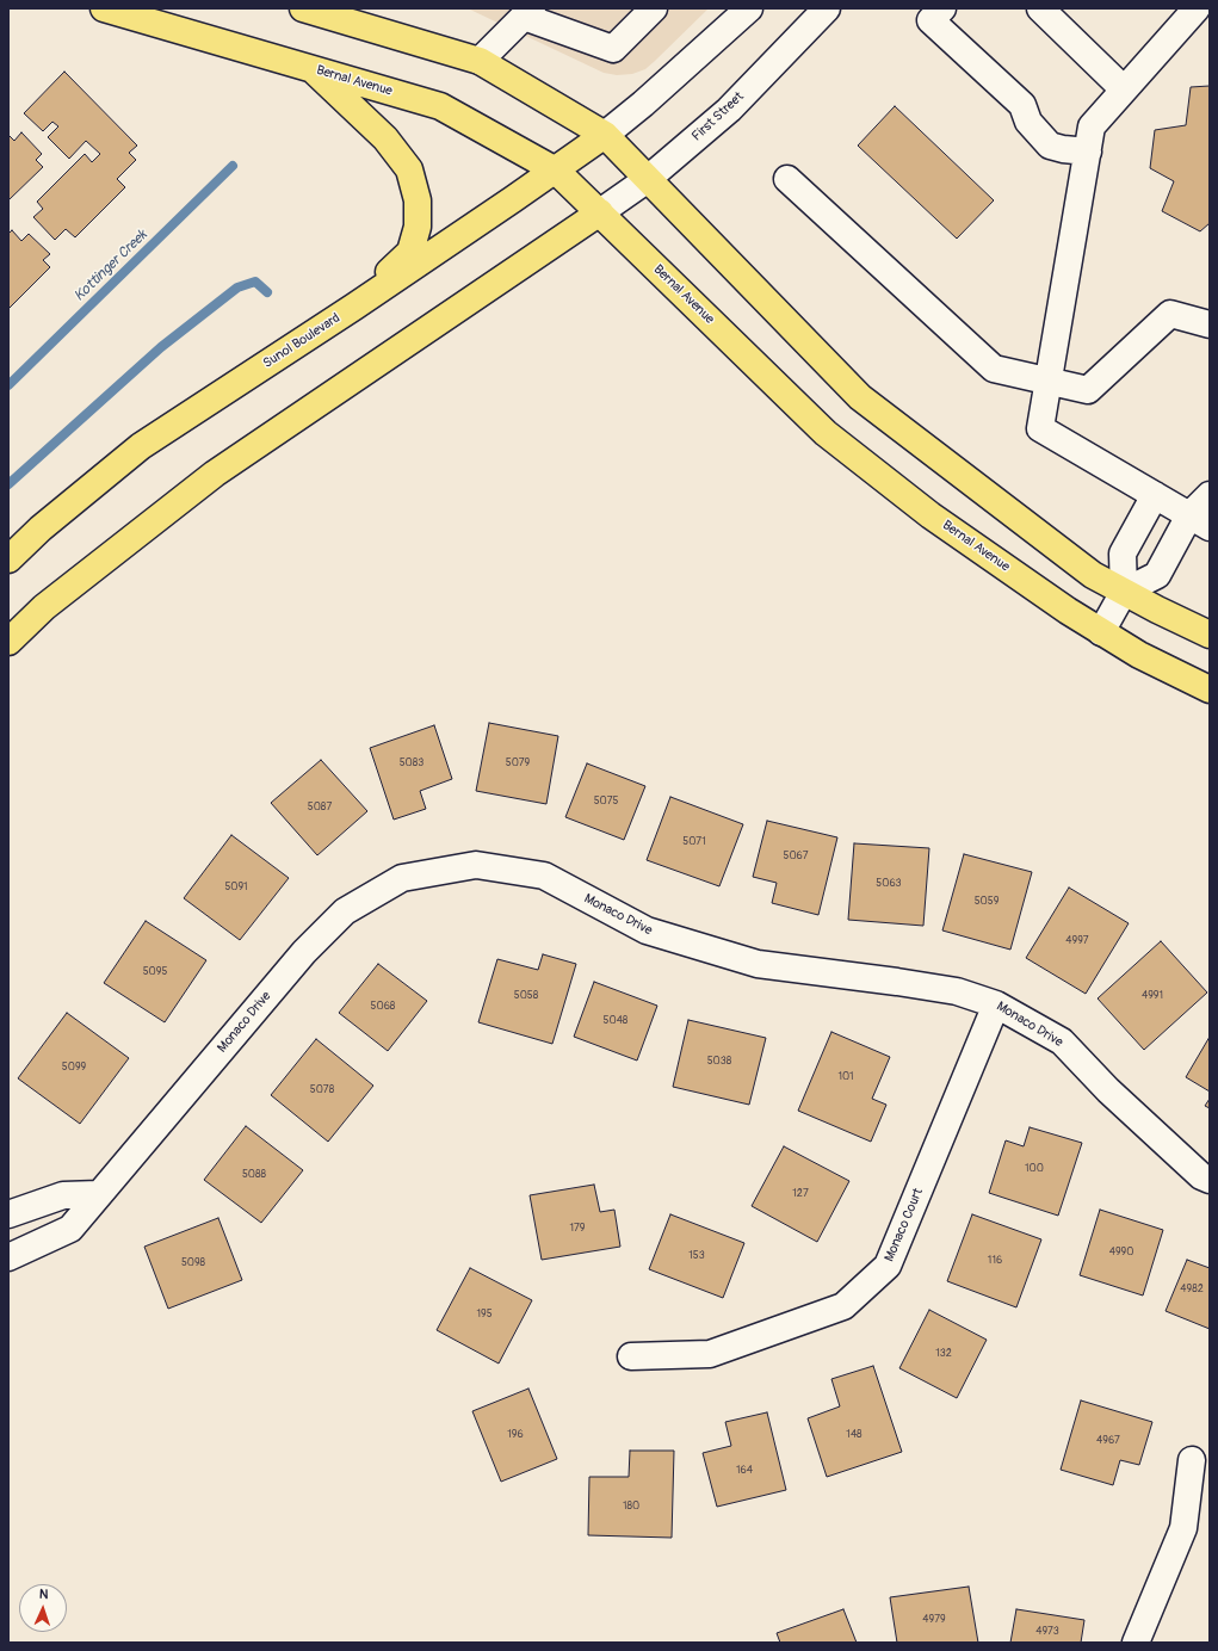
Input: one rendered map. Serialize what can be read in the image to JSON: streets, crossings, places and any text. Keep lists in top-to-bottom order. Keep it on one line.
{"streets":{"main road":["Bernal Avenue","Sunol Boulevard"],"street":["First Street","Monaco Drive","Monaco Court"]},"crossings":[["Bernal Avenue","First Street"],["Bernal Avenue","Sunol Boulevard"],["Monaco Drive","Monaco Court"]],"water":["Kottinger Creek"],"house_numbers":["5083","5079","5075","5087","5071","5067","5063","5091","5059","4997","5095","5058","4991","5068","5048","5038","5099","101","5078","100","5088","127","179","4990","153","116","5098","4982","195","132","196","148","4967","164","180","4979","4973"],"north":"top"}
